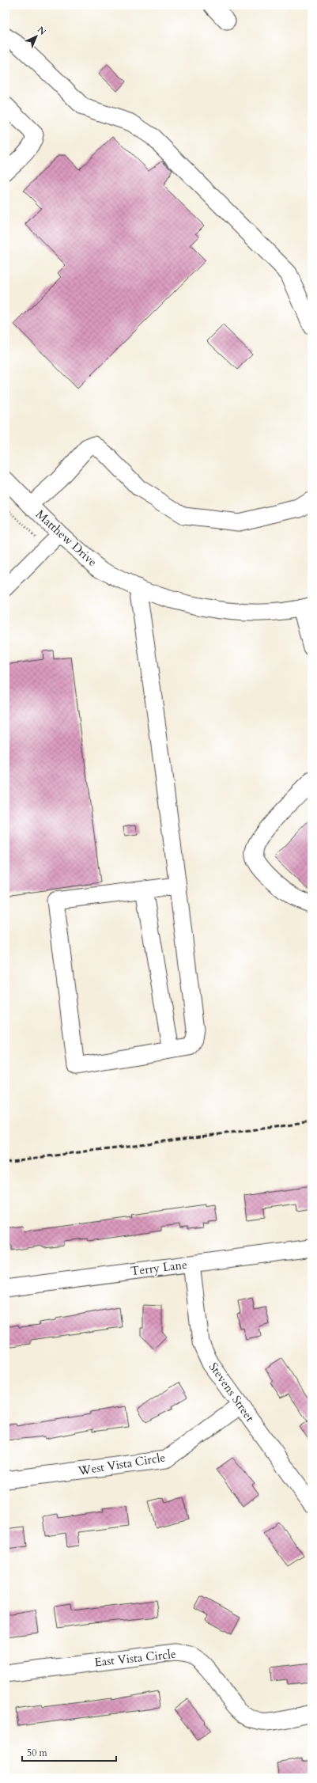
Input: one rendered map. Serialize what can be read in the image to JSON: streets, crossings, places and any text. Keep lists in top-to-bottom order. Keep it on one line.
{"streets":{"street":["Matthew Drive","Terry Lane","Stevens Street","West Vista Circle","East Vista Circle"]},"crossings":[["Terry Lane","Stevens Street"],["Stevens Street","West Vista Circle"]],"scale_bar":"50 m","north":"top right"}
